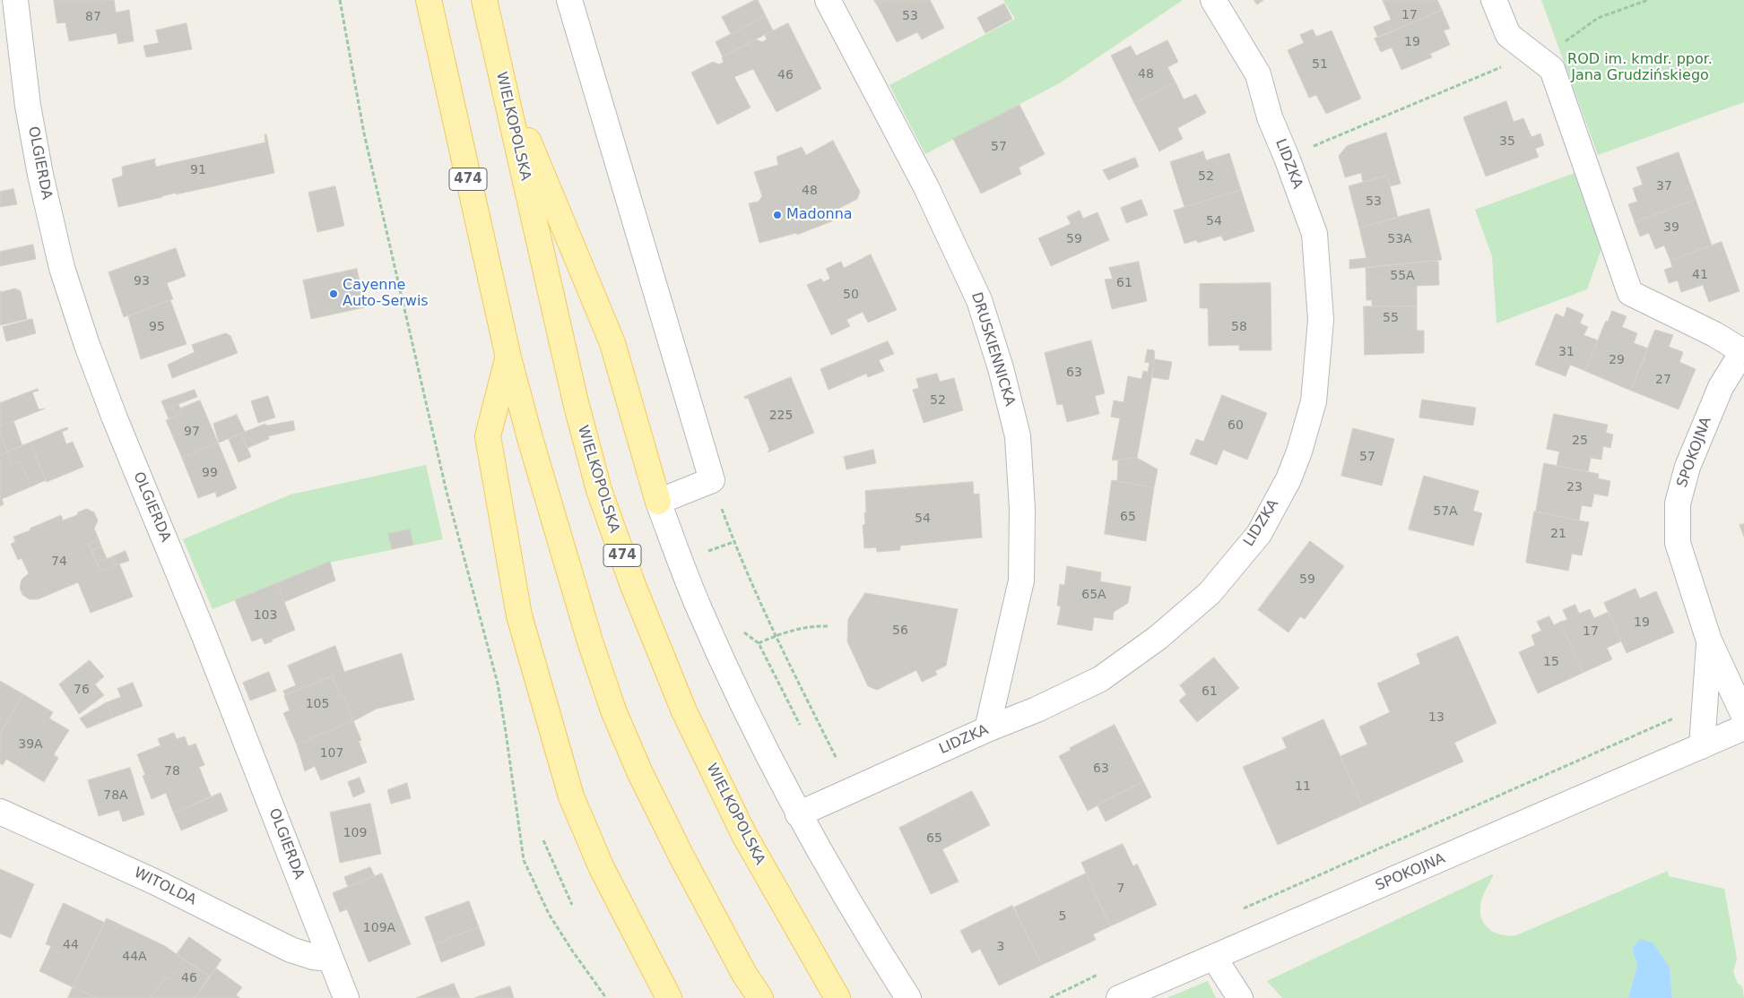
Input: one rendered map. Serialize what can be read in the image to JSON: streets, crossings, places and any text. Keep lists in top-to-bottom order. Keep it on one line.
{"streets":{"main road":["WIELKOPOLSKA","474"],"street":["OLGIERDA","LIDZKA","DRUSKIENNICKA","SPOKOJNA","WITOLDA"]},"crossings":[["OLGIERDA","WITOLDA"],["LIDZKA","DRUSKIENNICKA"]],"parks":["ROD im. kmdr. ppor. Jana Grudzińskiego"],"places":["Madonna","Cayenne Auto-Serwis"],"house_numbers":["17","53","87","19","51","48","46","35","57","91","52","37","48","53","54","39","59","53A","41","55A","93","61","50","55","95","58","31","29","63","27","52","225","60","97","25","57","99","23","57A","65","54","21","74","59","65A","103","19","56","17","15","76","61","105","13","39A","107","63","78","11","78A","109","65","7","5","109A","44","3","44A","46"]}
